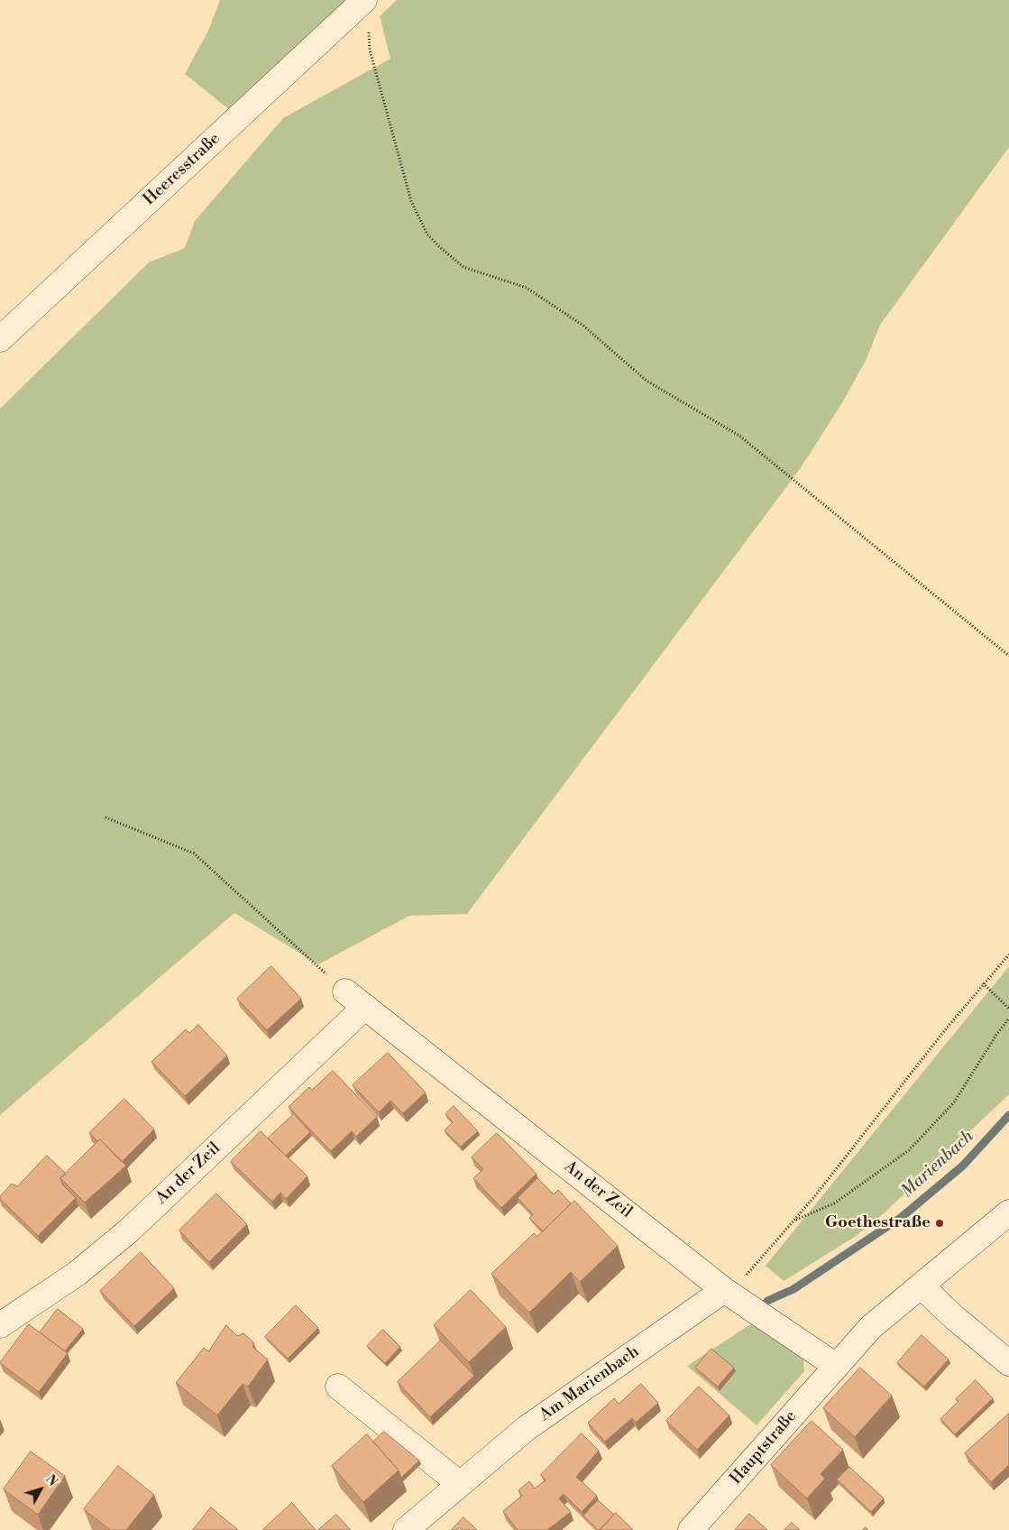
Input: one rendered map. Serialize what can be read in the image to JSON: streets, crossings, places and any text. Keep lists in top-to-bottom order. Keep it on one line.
{"streets":{"street":["Heeresstraße","An der Zeil","Am Marienbach","Hauptstraße"]},"crossings":[["An der Zeil","Am Marienbach"],["An der Zeil","Hauptstraße"]],"water":["Marienbach"],"places":["Goethestraße"],"north":"top right"}
